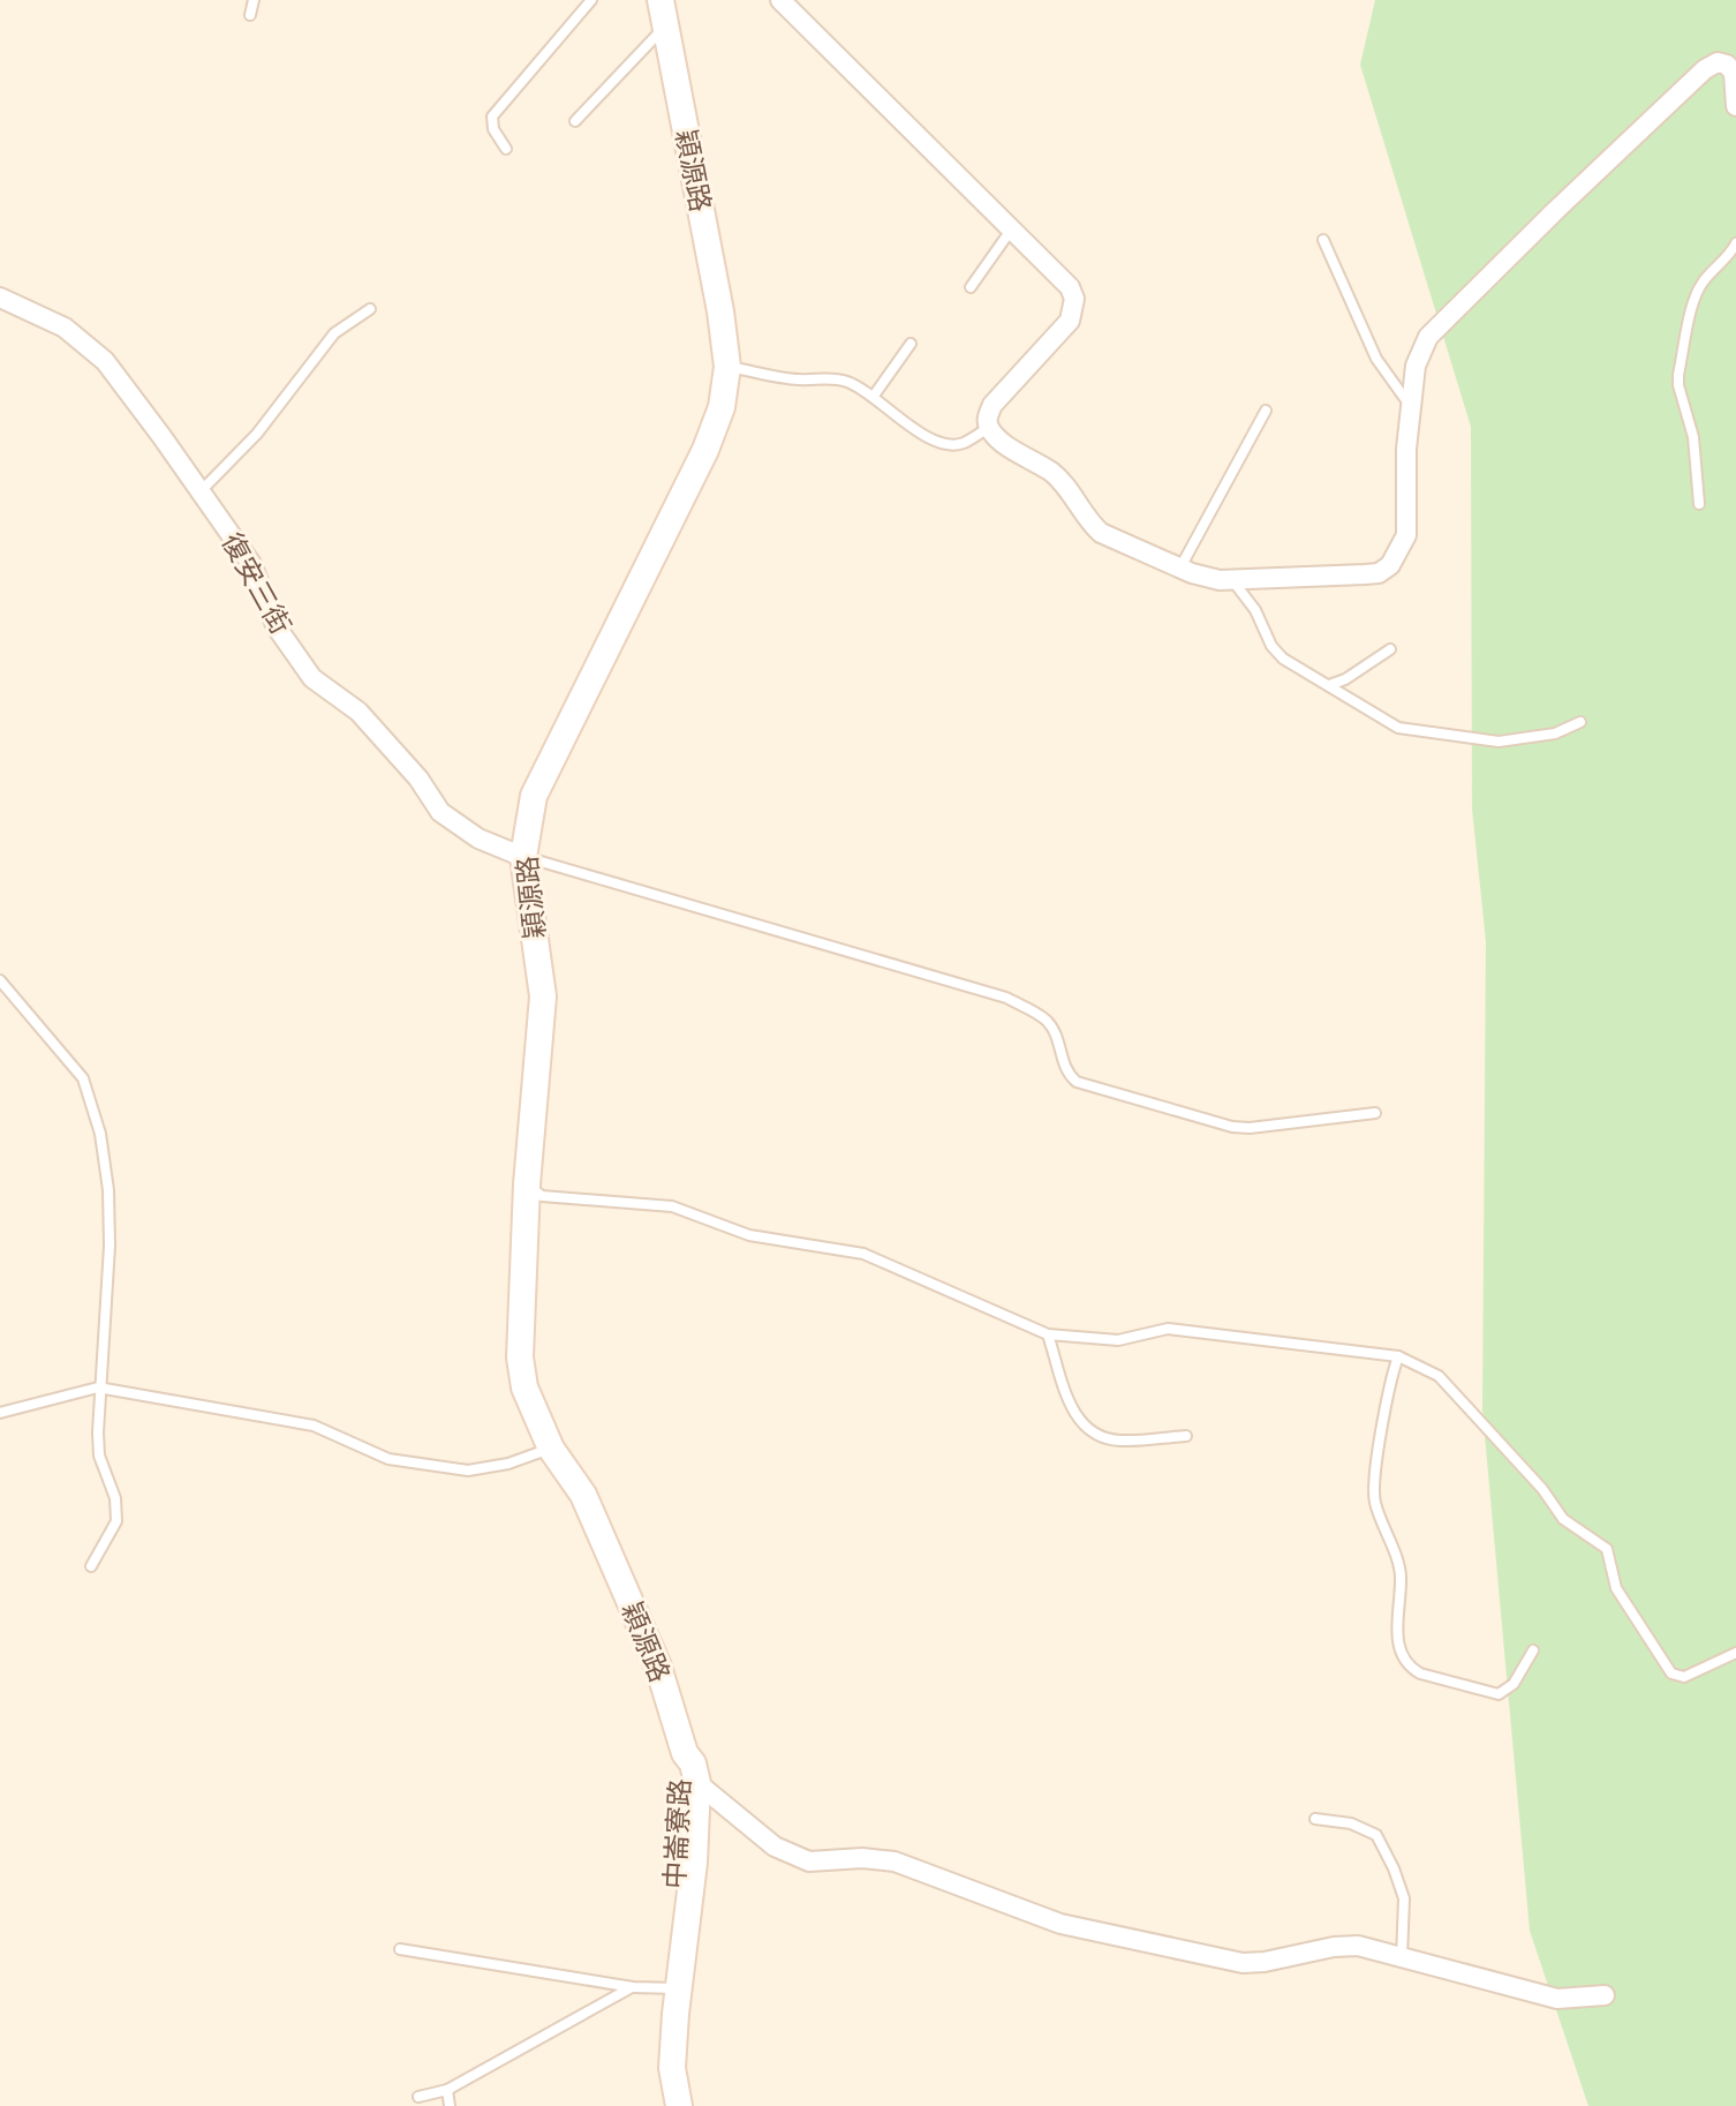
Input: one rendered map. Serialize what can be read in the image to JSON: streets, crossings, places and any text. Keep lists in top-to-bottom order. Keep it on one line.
{"streets":{"street":["穎源路","復安三街","中崙寮路"]},"crossings":[["穎源路","復安三街"],["穎源路","中崙寮路"]]}
